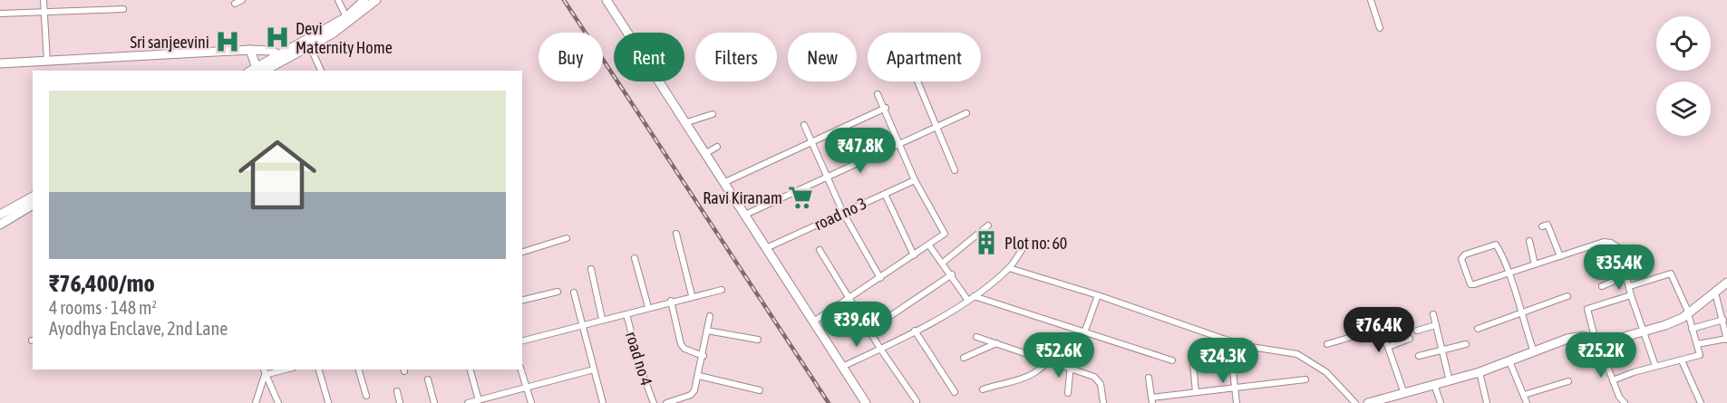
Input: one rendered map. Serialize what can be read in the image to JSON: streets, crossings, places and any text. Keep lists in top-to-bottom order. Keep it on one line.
{"streets":{"street":["road no 3","road no 4"]},"places":{"hospital":["Devi Maternity Home","Sri sanjeevini"],"supermarket":["Ravi Kiranam"],"building":["Plot no: 60"]},"page":{"chip":["Buy","Rent","Filters","New","Apartment"],"list":[{"name":"₹76,400/mo","note":"4 rooms · 148 m² · Ayodhya Enclave, 2nd Lane"}],"price":["₹47.8K","₹35.4K","₹39.6K","₹76.4K","₹52.6K","₹25.2K","₹24.3K"]}}
